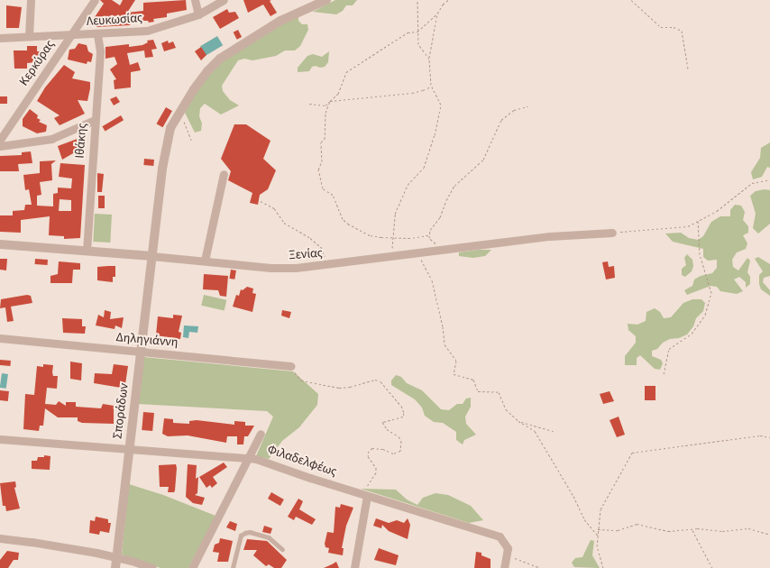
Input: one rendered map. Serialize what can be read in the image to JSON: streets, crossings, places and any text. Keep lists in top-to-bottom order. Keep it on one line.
{"streets":{"street":["Λευκωσίας","Κερκύρας","Ιθάκης","Ξενίας","Δηληγιάννη","Σποράδων","Φιλαδελφέως"]},"crossings":[["Λευκωσίας","Κερκύρας"],["Λευκωσίας","Ιθάκης"],["Ιθάκης","Ξενίας"],["Ξενίας","Σποράδων"],["Δηληγιάννη","Σποράδων"],["Σποράδων","Φιλαδελφέως"]]}
